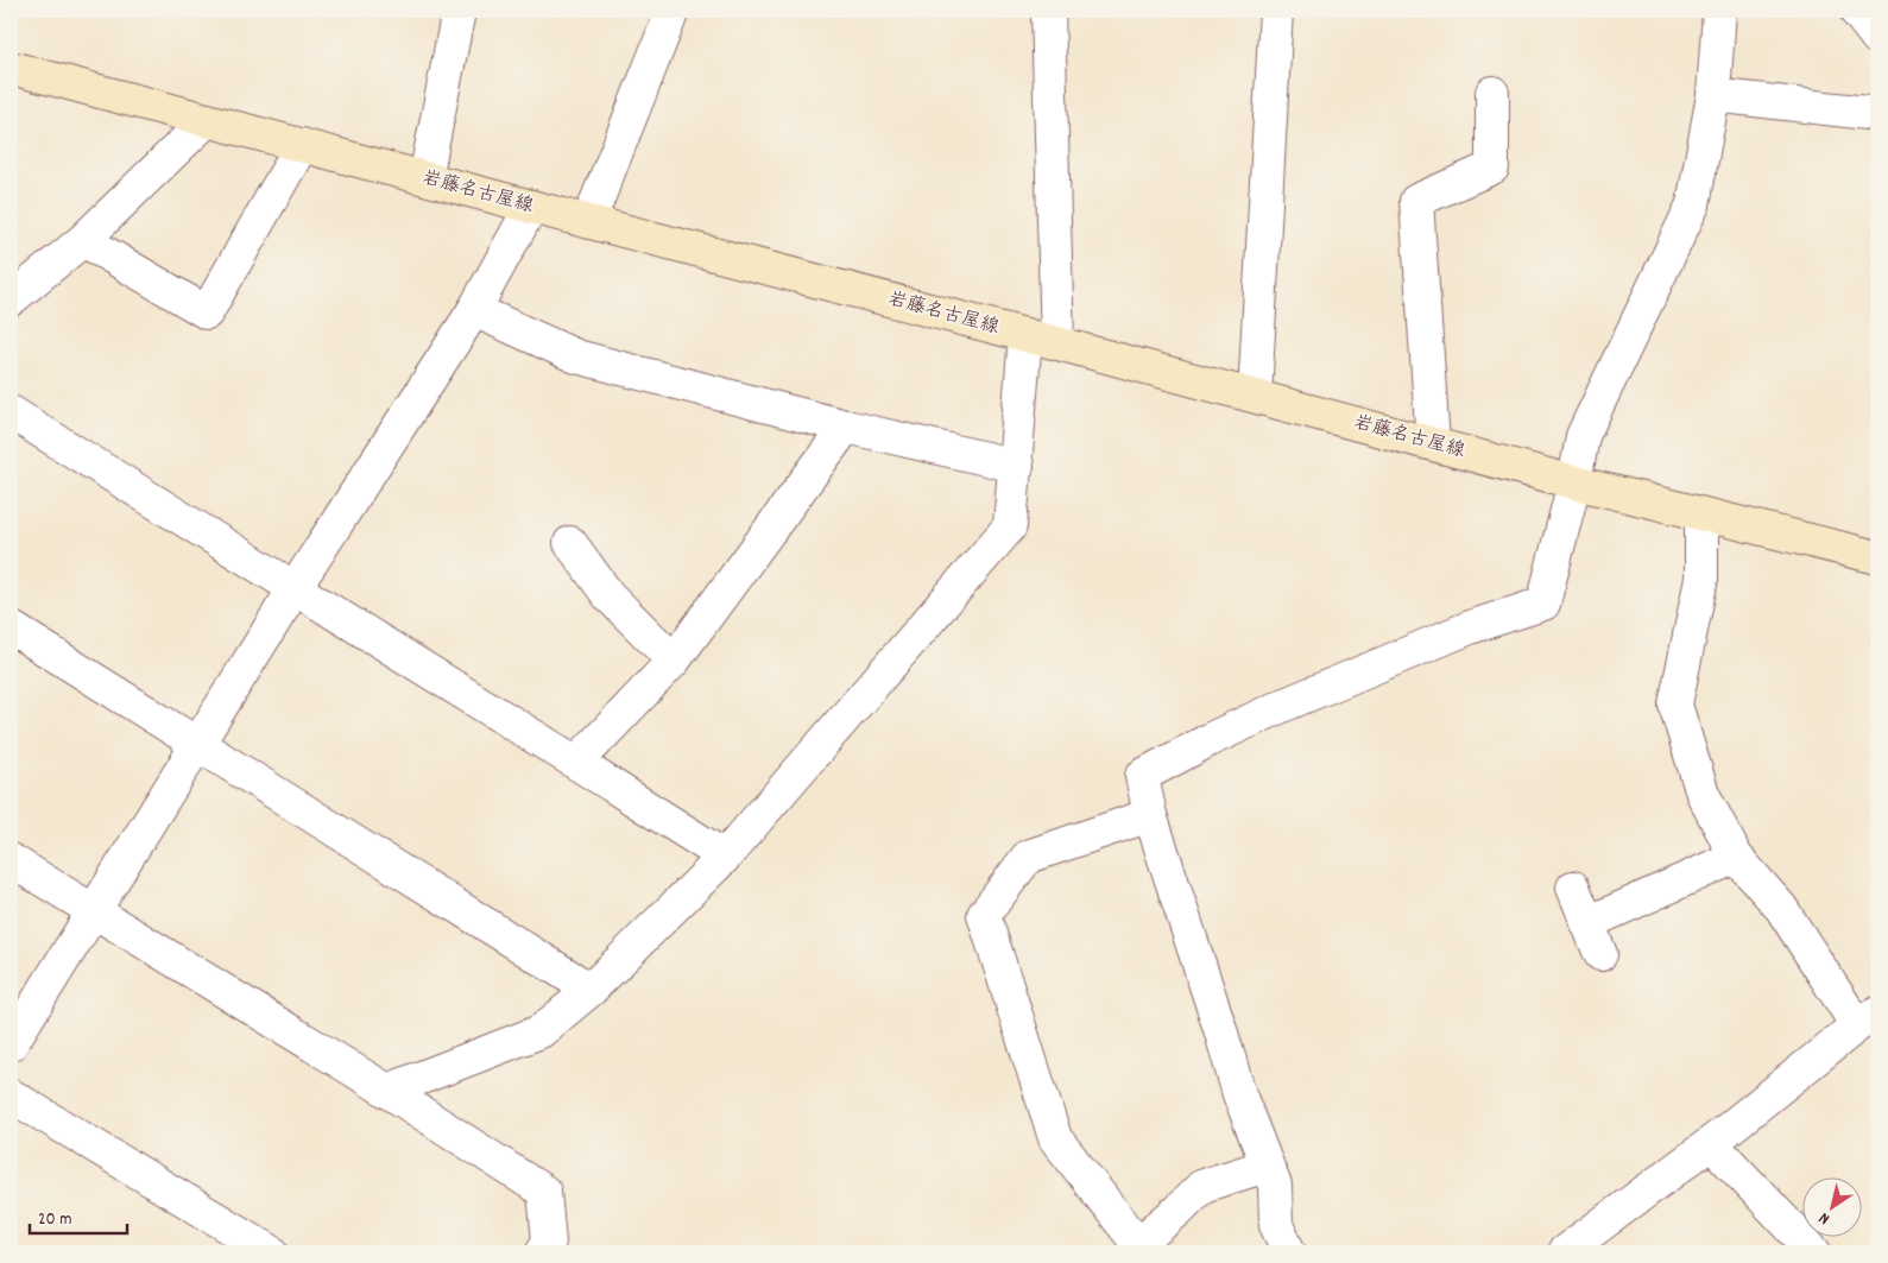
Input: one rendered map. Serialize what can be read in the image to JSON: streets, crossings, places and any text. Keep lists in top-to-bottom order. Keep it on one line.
{"streets":{"main road":["岩藤名古屋線"]},"scale_bar":"20 m","north":"bottom left"}
